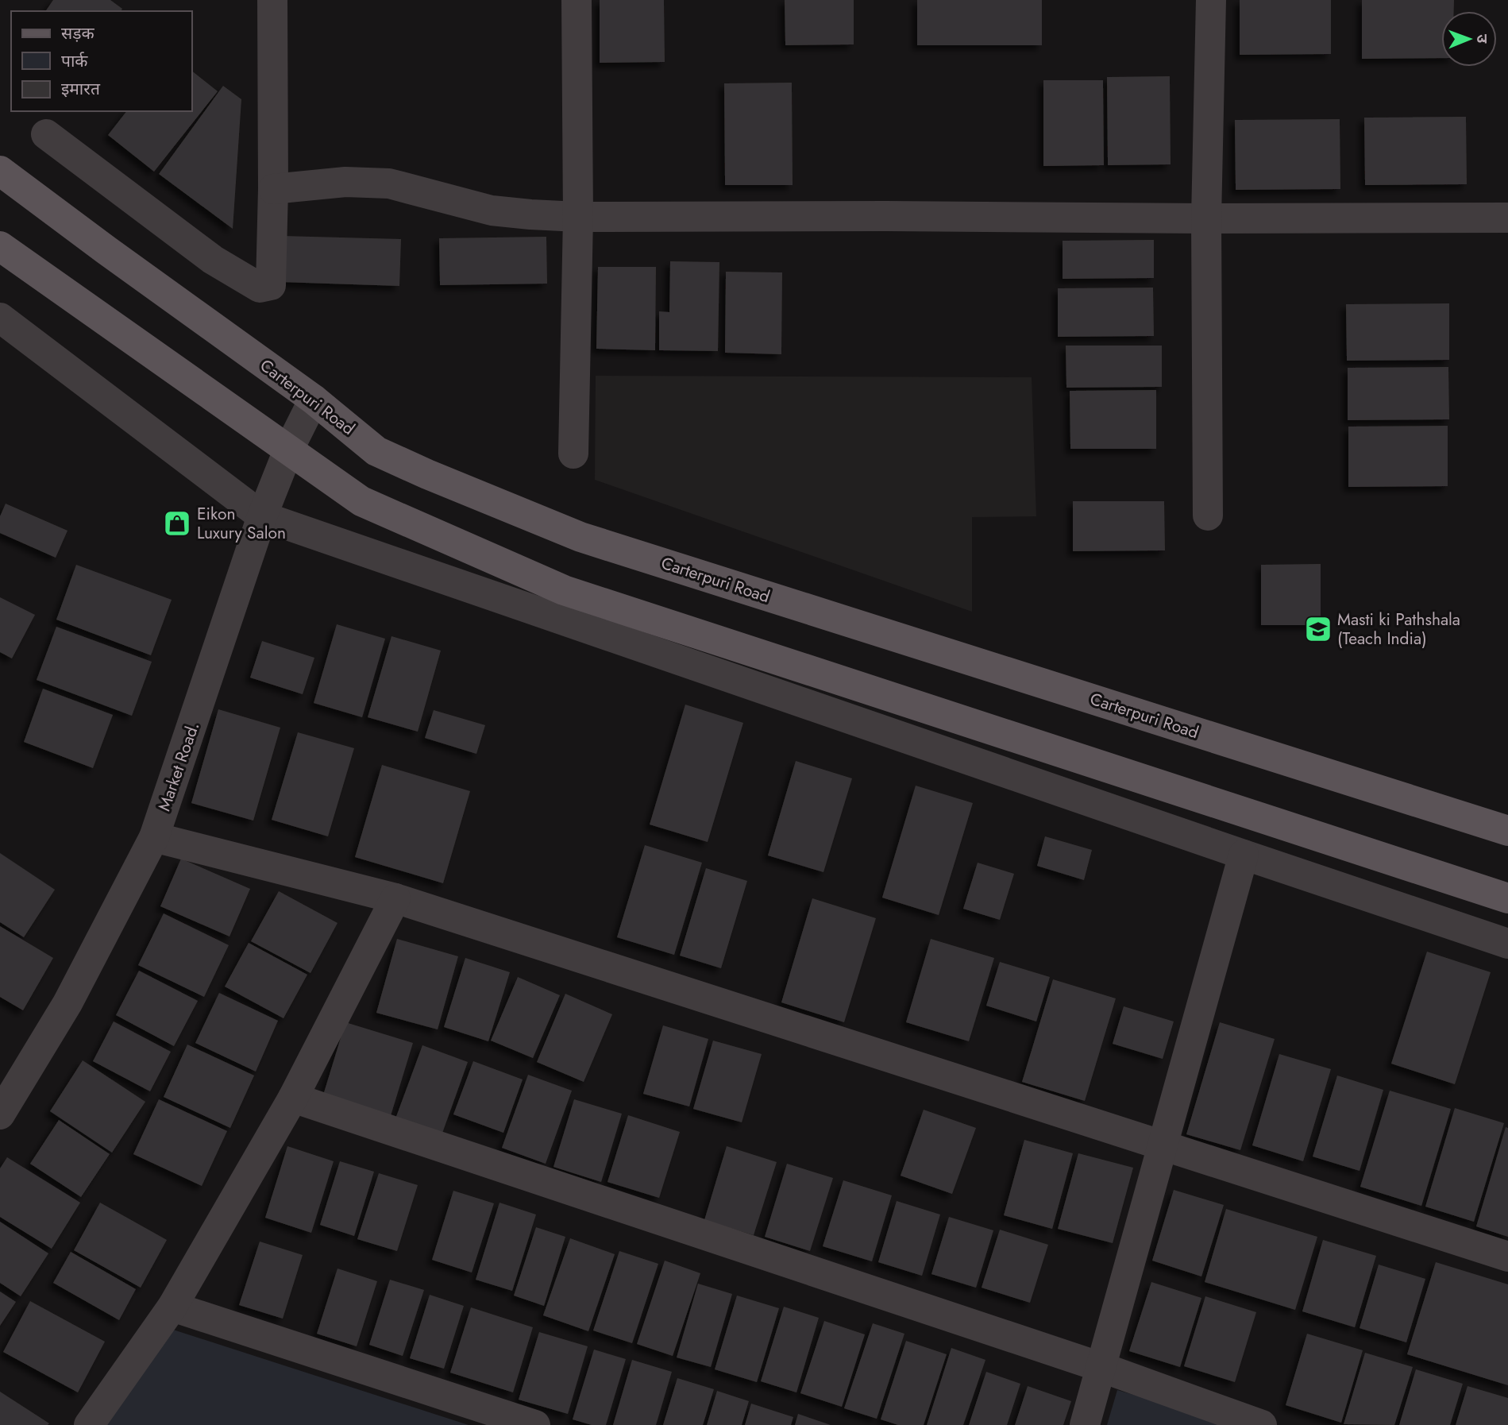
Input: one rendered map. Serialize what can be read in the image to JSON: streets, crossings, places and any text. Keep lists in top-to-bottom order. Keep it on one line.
{"streets":{"main road":["Carterpuri Road"],"street":["Market Road."]},"crossings":[["Carterpuri Road","Market Road."]],"places":{"shop":["Eikon Luxury Salon"],"school or university":["Masti ki Pathshala (Teach India)"]},"legend":["सड़क","पार्क","इमारत"],"north":"right"}
